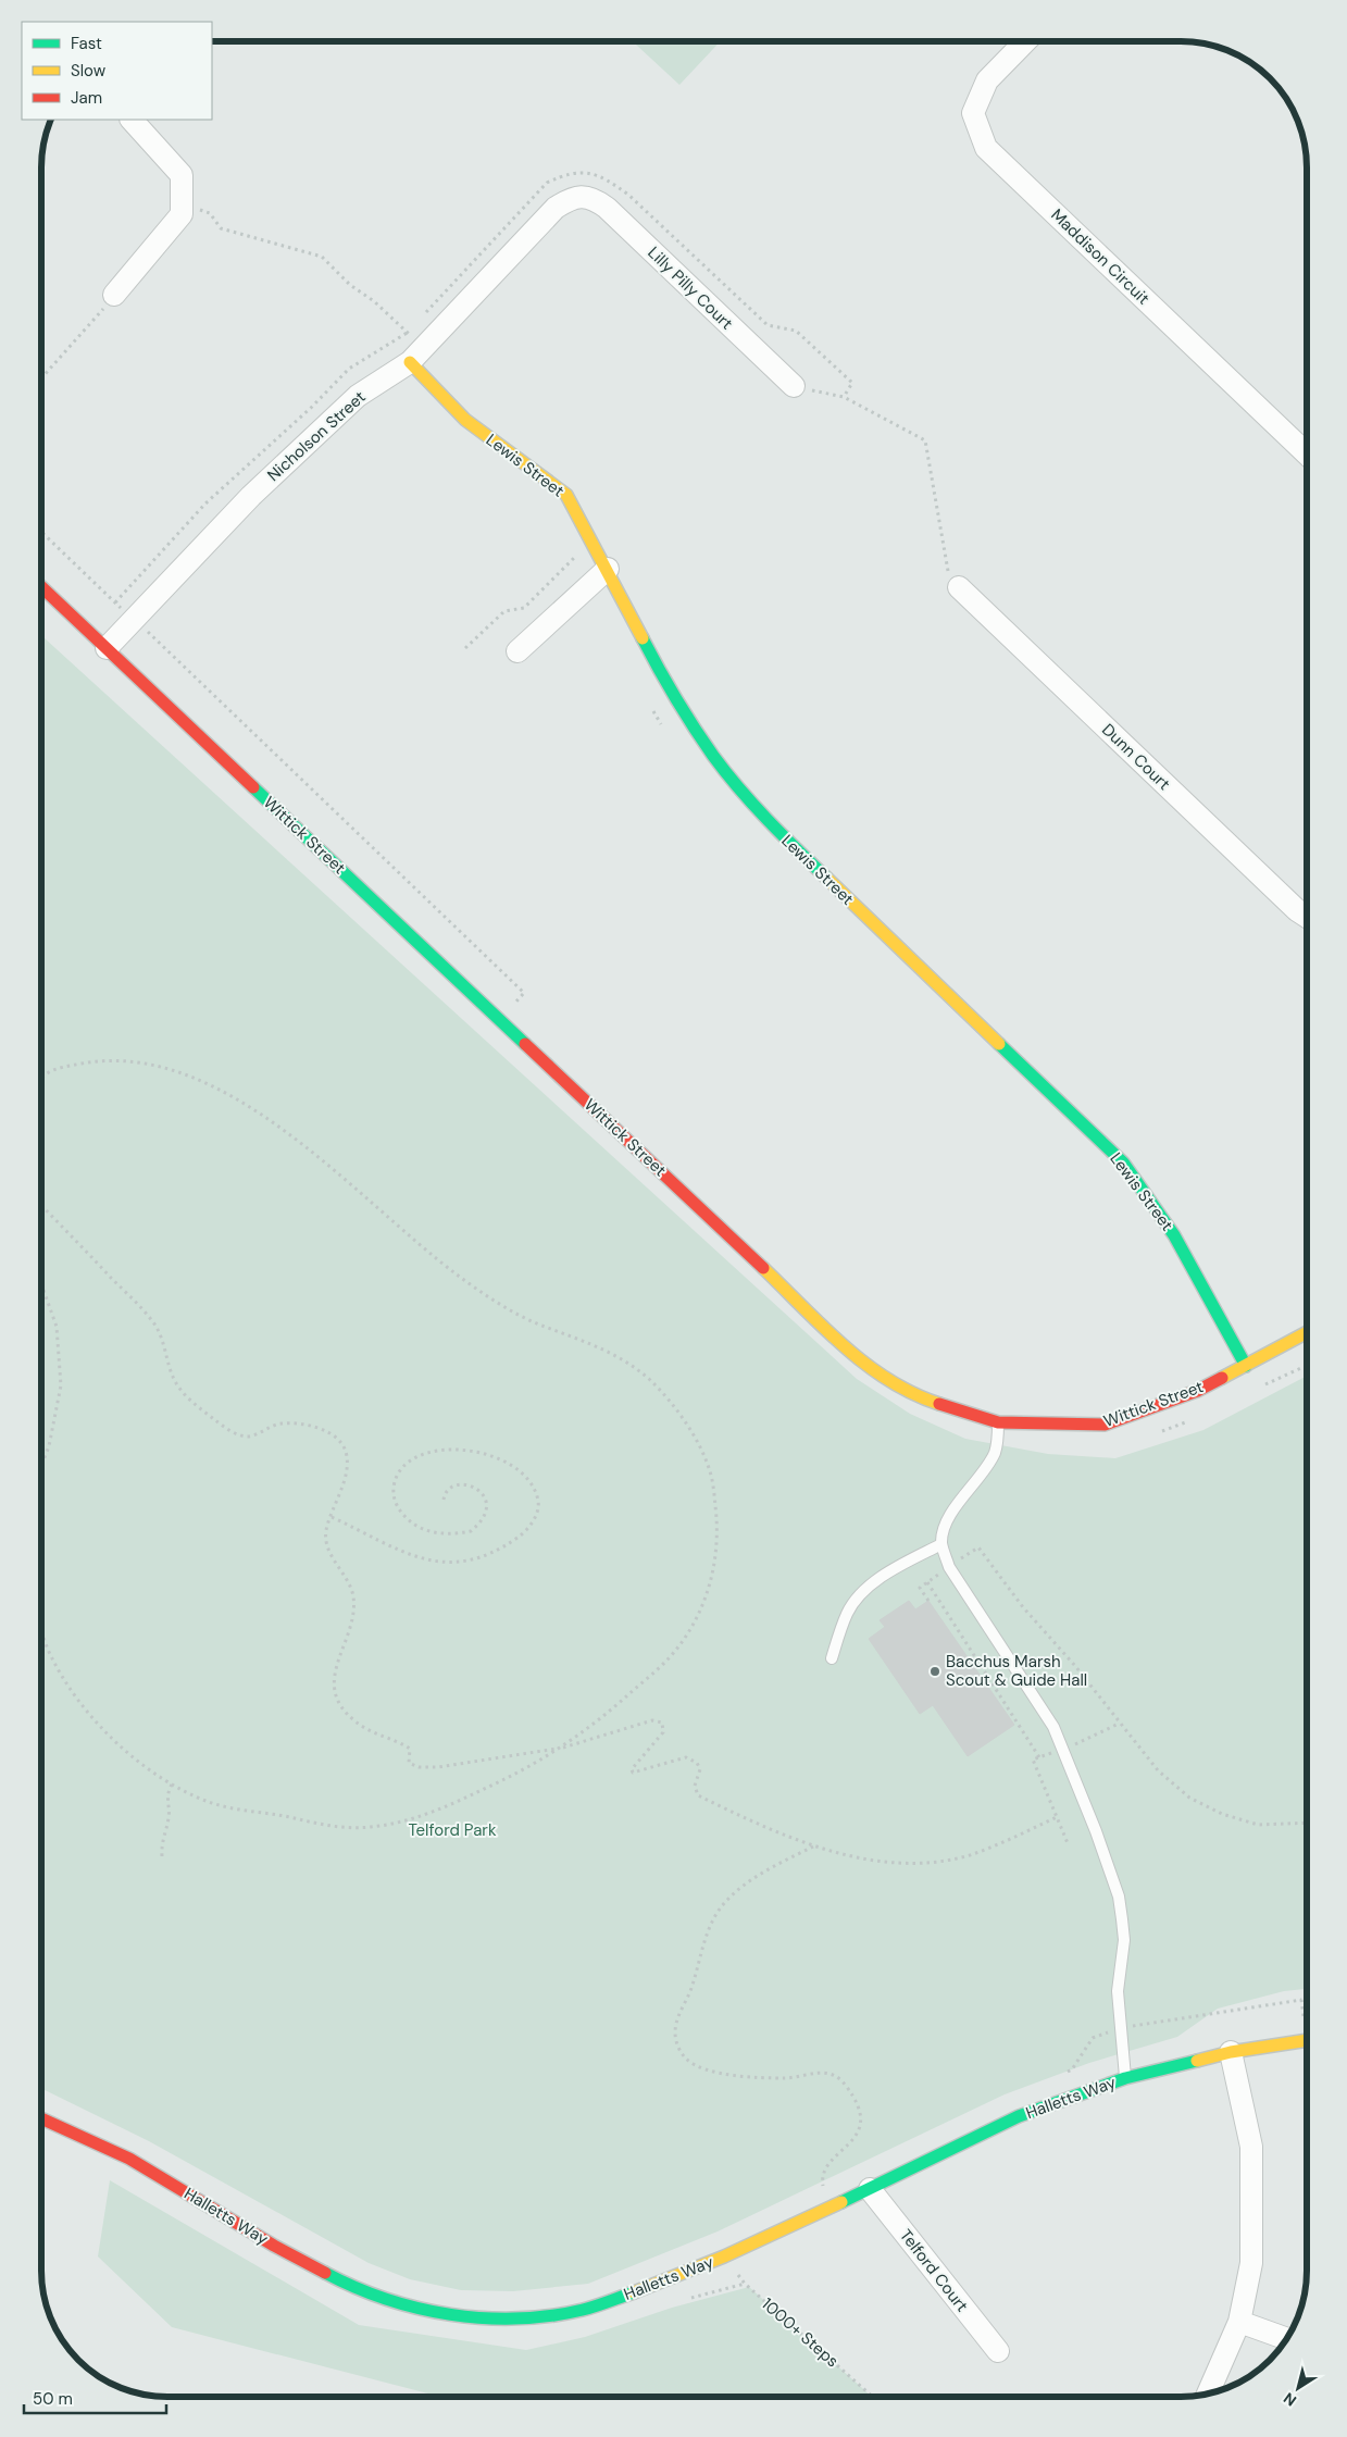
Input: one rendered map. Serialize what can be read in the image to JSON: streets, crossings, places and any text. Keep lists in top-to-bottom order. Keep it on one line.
{"streets":{"street":["Maddison Circuit","Lilly Pilly Court","Nicholson Street","Lewis Street","Dunn Court","Wittick Street","Halletts Way","Telford Court"],"path":["1000+ Steps"]},"crossings":[["Lilly Pilly Court","Nicholson Street"],["Nicholson Street","Lewis Street"],["Nicholson Street","Wittick Street"],["Lewis Street","Wittick Street"],["Halletts Way","Telford Court"],["Halletts Way","1000+ Steps"]],"parks":["Telford Park"],"places":["Bacchus Marsh Scout & Guide Hall"],"legend":["Fast","Slow","Jam"],"scale_bar":"50 m","north":"bottom left"}
